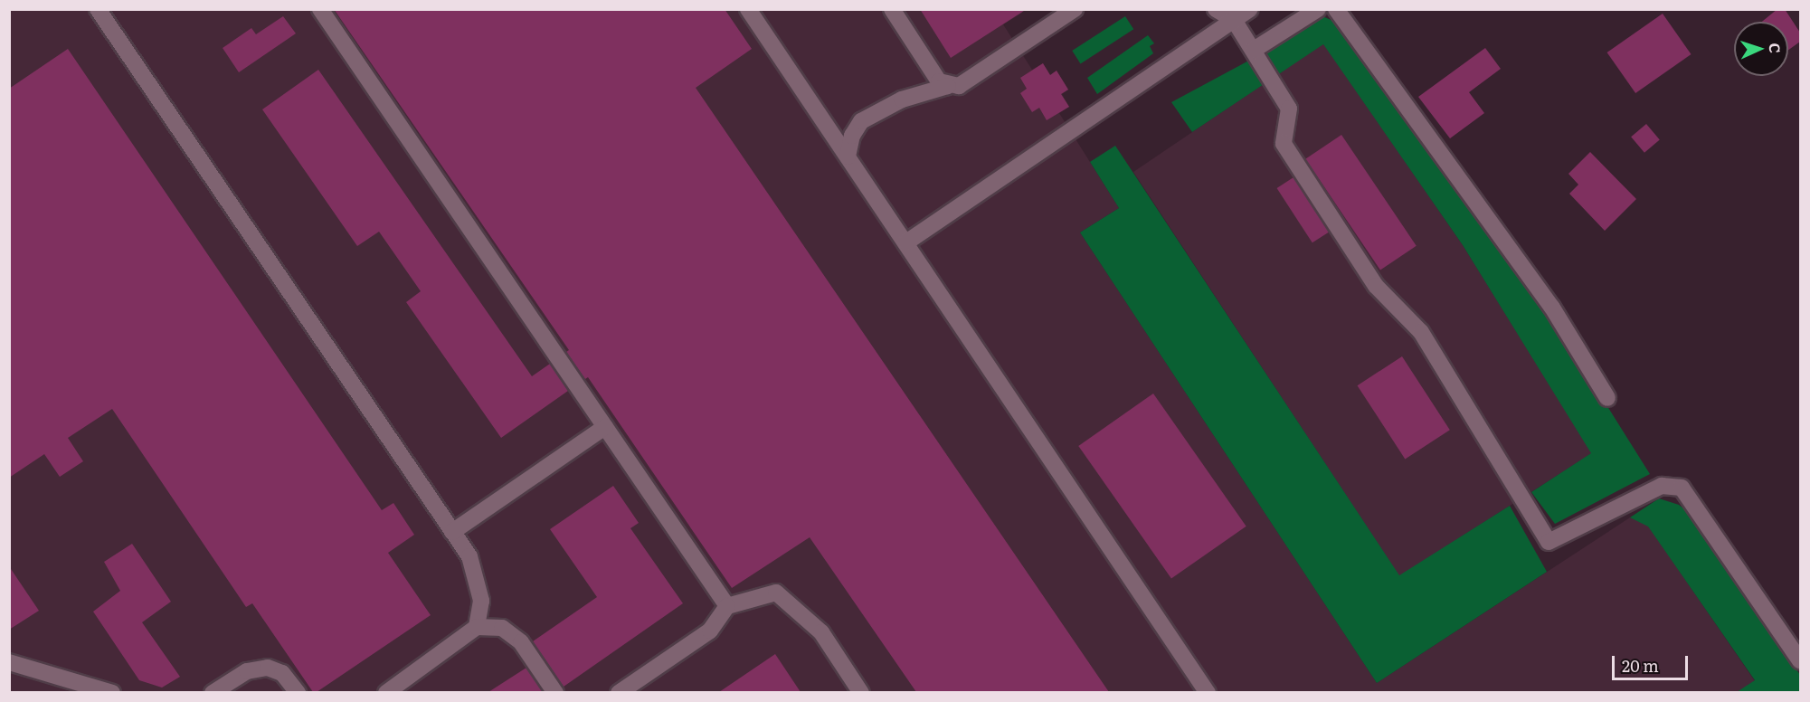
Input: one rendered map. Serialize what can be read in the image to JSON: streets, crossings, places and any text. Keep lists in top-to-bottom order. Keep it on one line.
{"scale_bar":"20 m","north":"right"}
